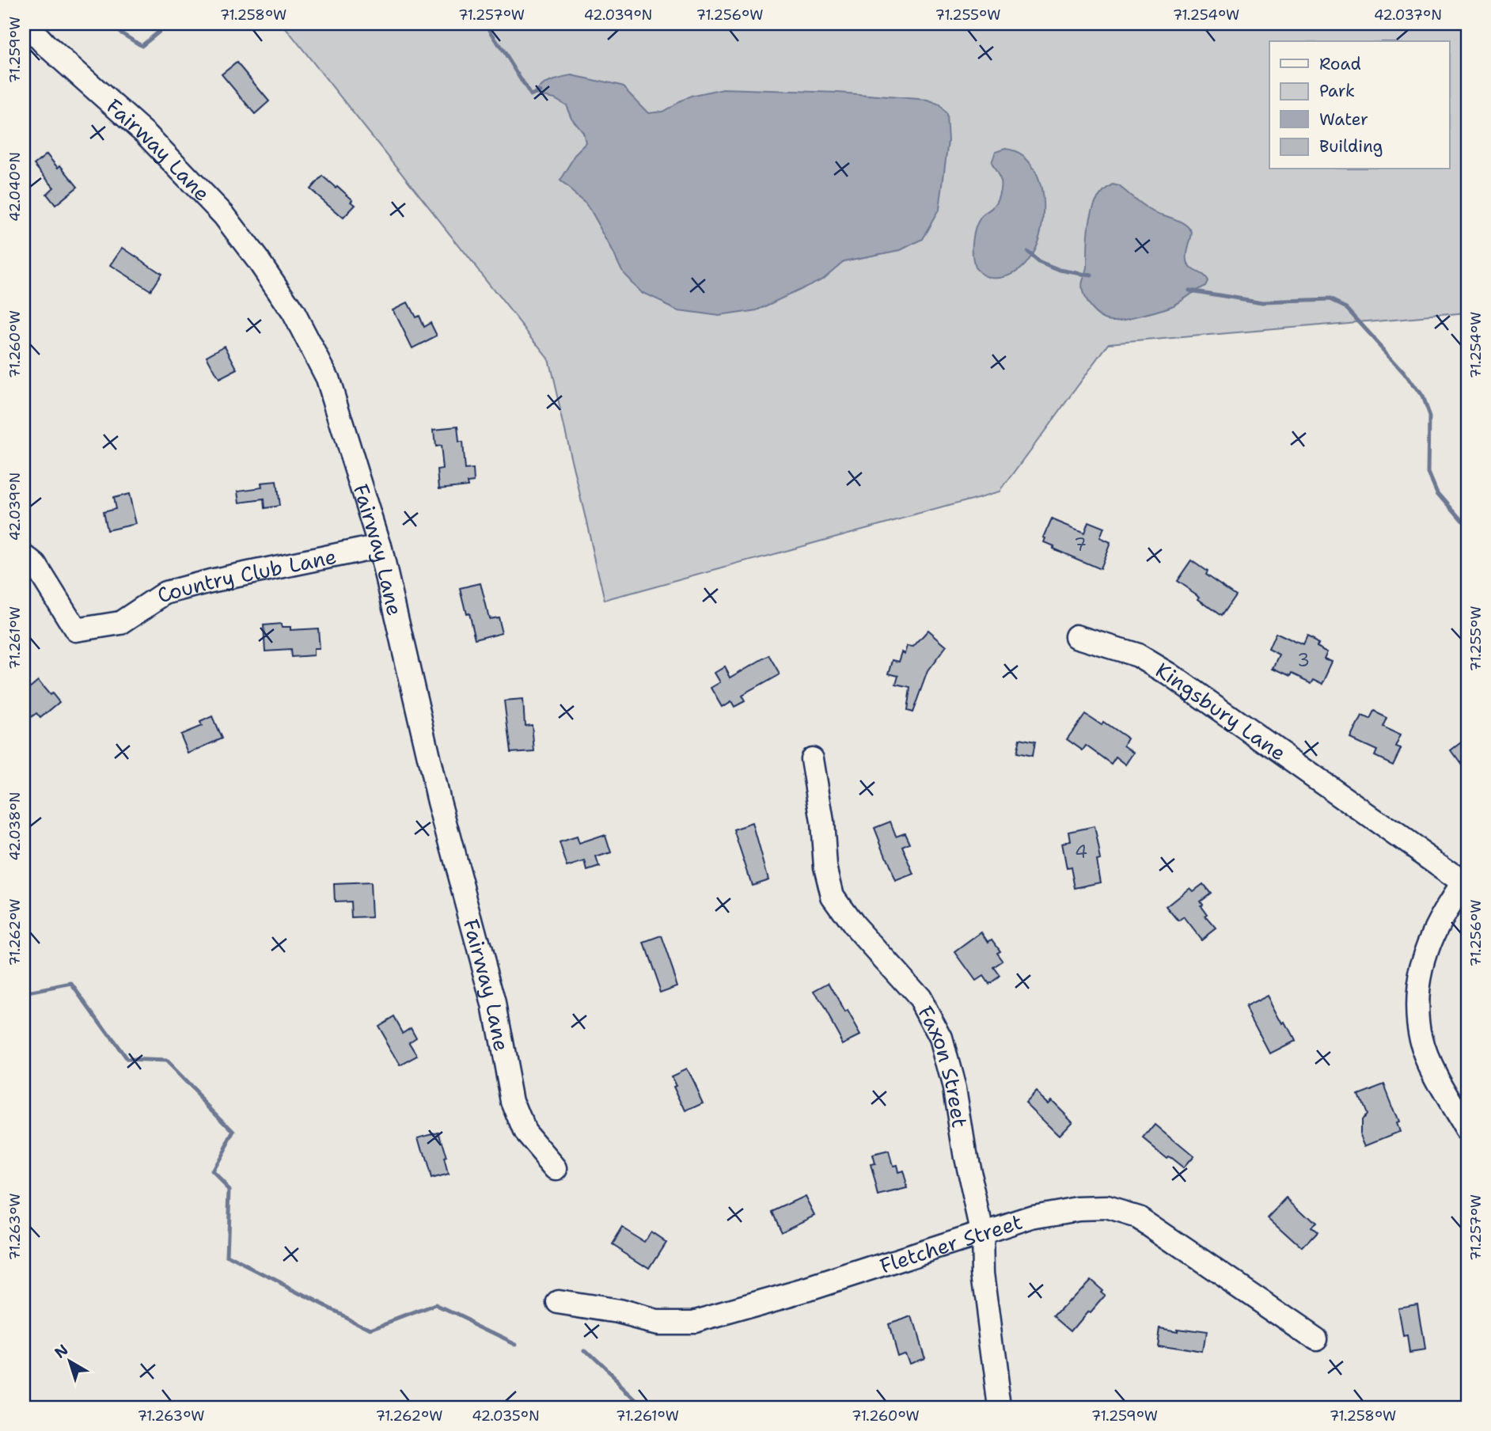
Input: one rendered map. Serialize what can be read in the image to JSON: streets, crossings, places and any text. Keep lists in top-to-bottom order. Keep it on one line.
{"streets":{"street":["Fairway Lane","Country Club Lane","Kingsbury Lane","Faxon Street","Fletcher Street"]},"crossings":[["Fairway Lane","Country Club Lane"],["Faxon Street","Fletcher Street"]],"house_numbers":["7","3","4"],"legend":["Road","Park","Water","Building"],"north":"top left","coordinates":["71.258°W","71.257°W","42.039°N","71.256°W","71.255°W","71.254°W","42.037°N","71.259°W","42.040°N","71.260°W","71.261°W","42.038°N","71.262°W","71.263°W","42.035°N"]}
